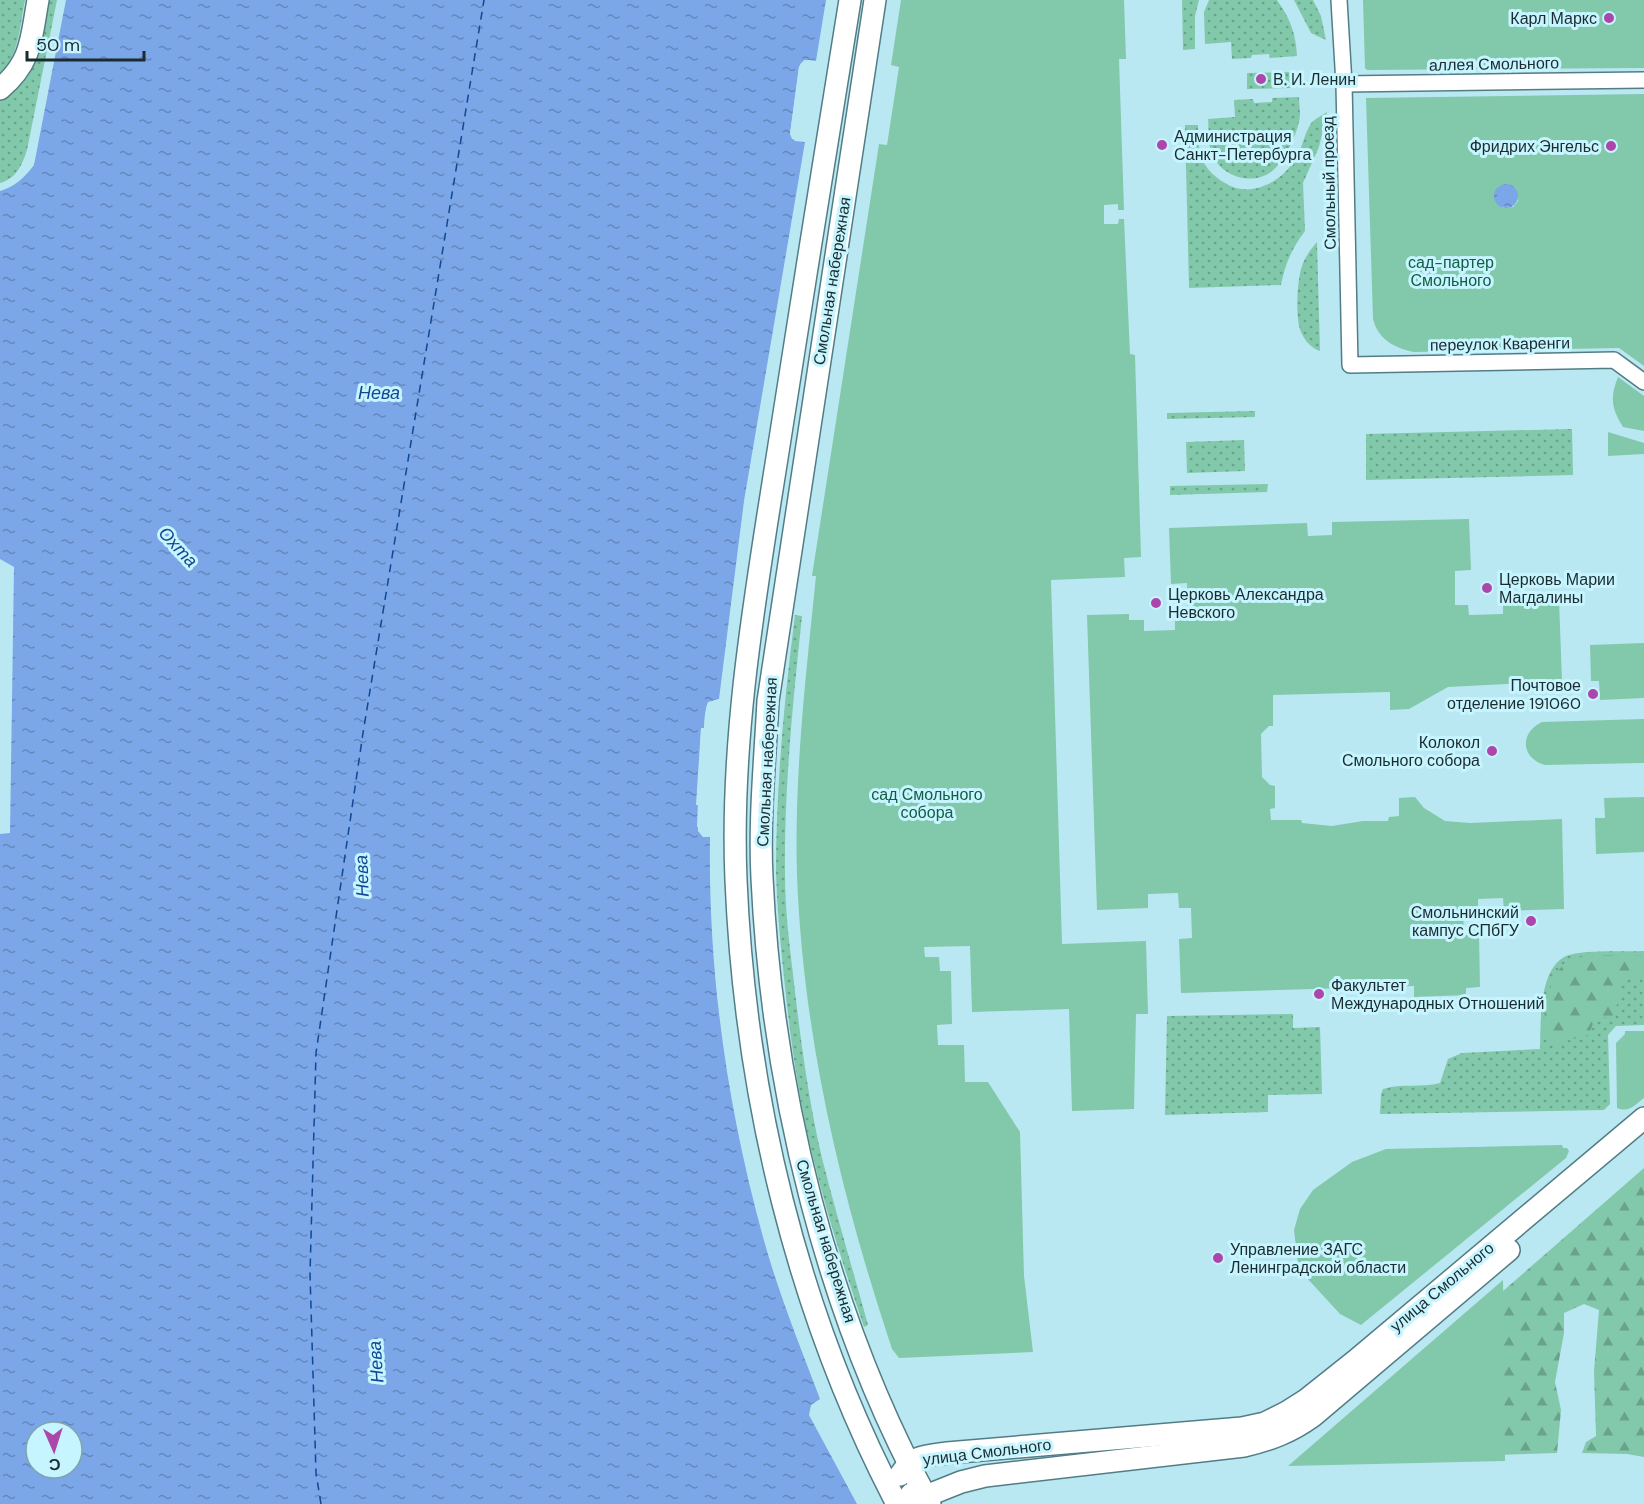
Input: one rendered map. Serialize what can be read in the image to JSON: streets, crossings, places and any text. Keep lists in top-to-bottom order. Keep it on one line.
{"streets":{"main road":["Смольная набережная","улица Смольного"],"street":["аллея Смольного","Смольный проезд","переулок Кваренги"]},"crossings":[["аллея Смольного","Смольный проезд"],["Смольный проезд","переулок Кваренги"],["Смольная набережная","улица Смольного"]],"water":["Нева","Охта"],"parks":["сад-партер Смольного","сад Смольного собора"],"places":["Карл Маркс","В. И. Ленин","Администрация Санкт-Петербурга","Фридрих Энгельс","Церковь Марии Магдалины","Церковь Александра Невского","Почтовое отделение 191060","Колокол Смольного собора","Смольнинский кампус СПбГУ","Факультет Международных Отношений","Управление ЗАГС Ленинградской области"],"scale_bar":"50 m","north":"bottom"}
